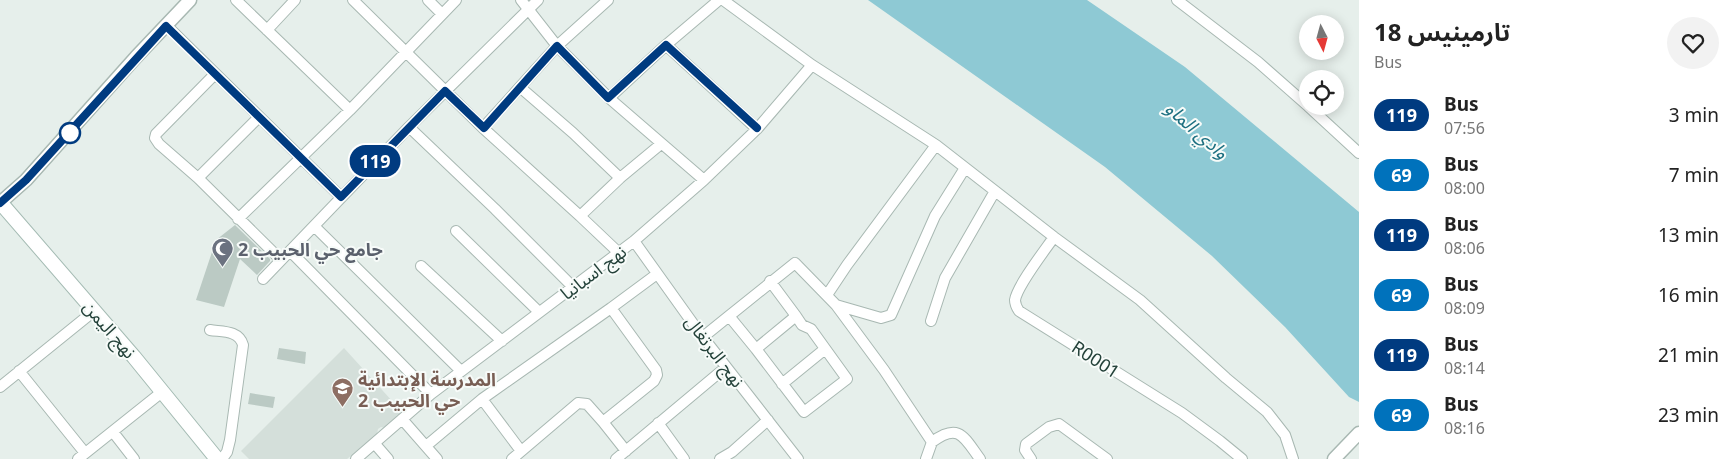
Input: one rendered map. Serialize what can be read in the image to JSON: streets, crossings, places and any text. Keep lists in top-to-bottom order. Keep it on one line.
{"streets":{"main road":["نهج اليمن"],"street":["نهج اسبانيا","نهج البرتغال","R0001"]},"crossings":[["نهج اسبانيا","نهج البرتغال"]],"water":["وادي الماو"],"places":{"mosque":["جامع حي الحبيب 2"],"school or university":["المدرسة الإبتدائية حي الحبيب 2"]},"lines":["bus line 119"],"north":"bottom","page":{"on_map":"119","heading":["تارمينيس 18","Bus"],"list":[{"mark":"119","name":"Bus","note":"07:56","value":"3 min"},{"mark":"69","name":"Bus","note":"08:00","value":"7 min"},{"mark":"119","name":"Bus","note":"08:06","value":"13 min"},{"mark":"69","name":"Bus","note":"08:09","value":"16 min"},{"mark":"119","name":"Bus","note":"08:14","value":"21 min"},{"mark":"69","name":"Bus","note":"08:16","value":"23 min"}]}}
